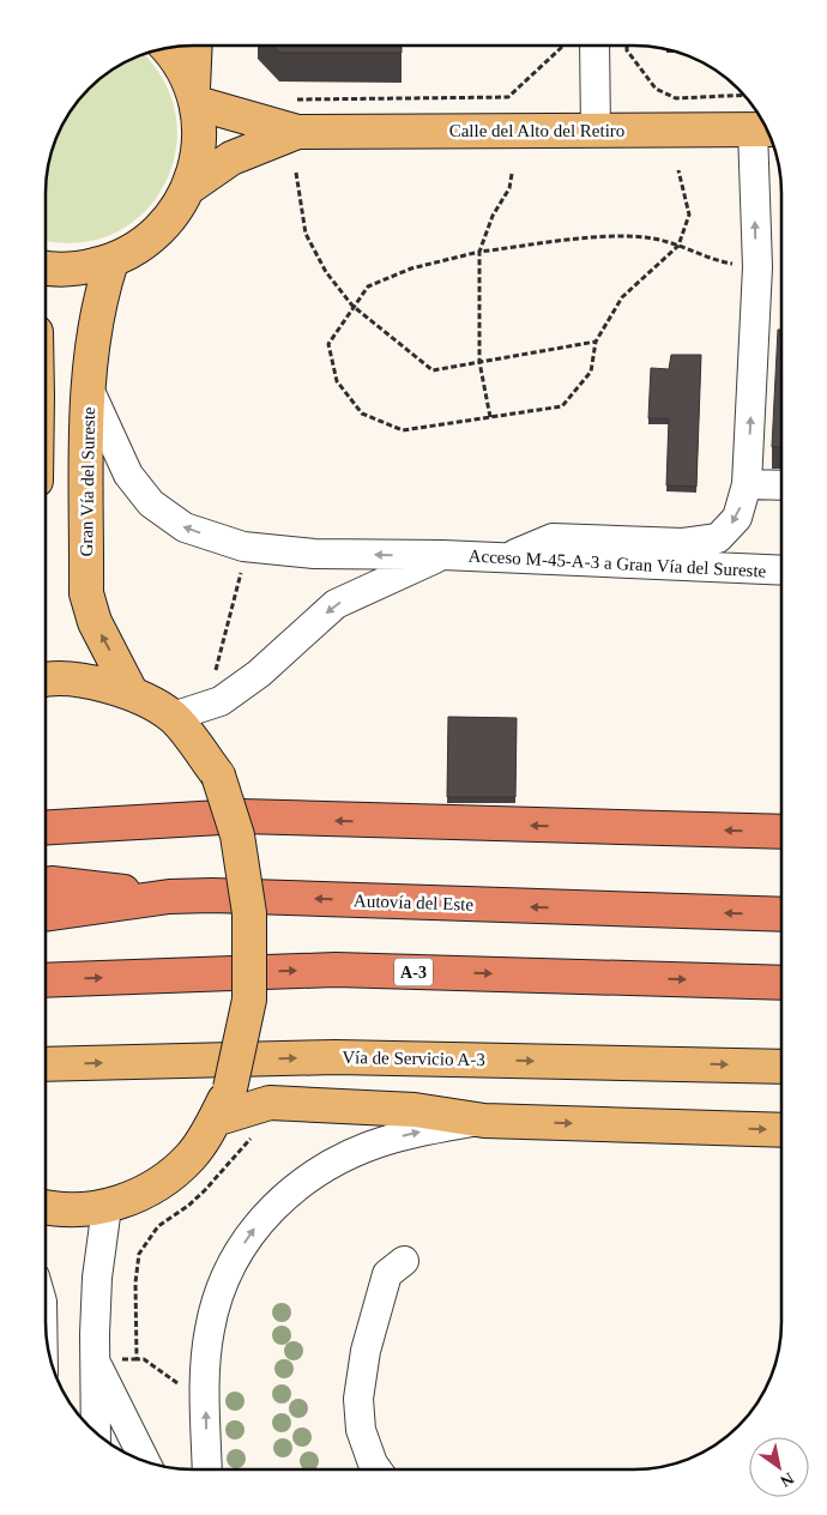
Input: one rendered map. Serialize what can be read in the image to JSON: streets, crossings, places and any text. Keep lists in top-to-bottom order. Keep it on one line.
{"streets":{"highway":["Autovía del Este","A-3"],"main road":["Calle del Alto del Retiro","Gran Vía del Sureste","Vía de Servicio A-3"],"street":["Acceso M-45-A-3 a Gran Vía del Sureste"]},"crossings":[["Gran Vía del Sureste","Acceso M-45-A-3 a Gran Vía del Sureste"]],"one_way":["Gran Vía del Sureste","Acceso M-45-A-3 a Gran Vía del Sureste"],"north":"bottom right"}
